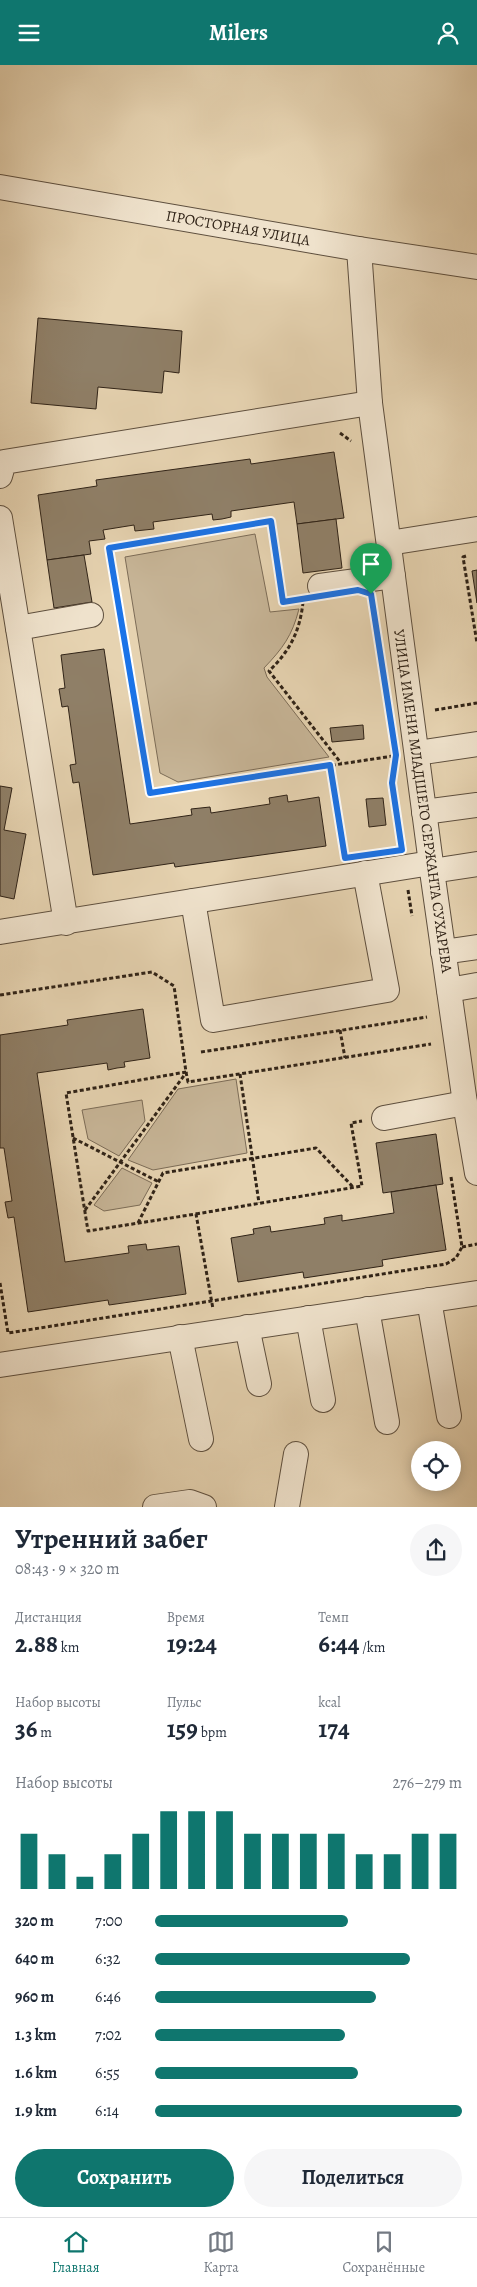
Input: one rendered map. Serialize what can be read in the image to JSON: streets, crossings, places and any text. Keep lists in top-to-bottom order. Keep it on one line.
{"streets":{"street":["ПРОСТОРНАЯ УЛИЦА","УЛИЦА ИМЕНИ МЛАДШЕГО СЕРЖАНТА СУХАРЕВА"]},"crossings":[["ПРОСТОРНАЯ УЛИЦА","УЛИЦА ИМЕНИ МЛАДШЕГО СЕРЖАНТА СУХАРЕВА"]],"page":{"header":"Milers","heading":["Утренний забег","08:43 · 9 × 320 m"],"stats":[["Дистанция","2.88 km"],["Время","19:24"],["Темп","6:44 /km"],["Набор высоты","36 m"],["Пульс","159 bpm"],["kcal","174"]],"chart":["Набор высоты","276–279 m"],"list":[{"name":"320 m","note":"7:00"},{"name":"640 m","note":"6:32"},{"name":"960 m","note":"6:46"},{"name":"1.3 km","note":"7:02"},{"name":"1.6 km","note":"6:55"},{"name":"1.9 km","note":"6:14"}],"buttons":["Сохранить","Поделиться"],"tabs":["Главная","Карта","Сохранённые"]}}
